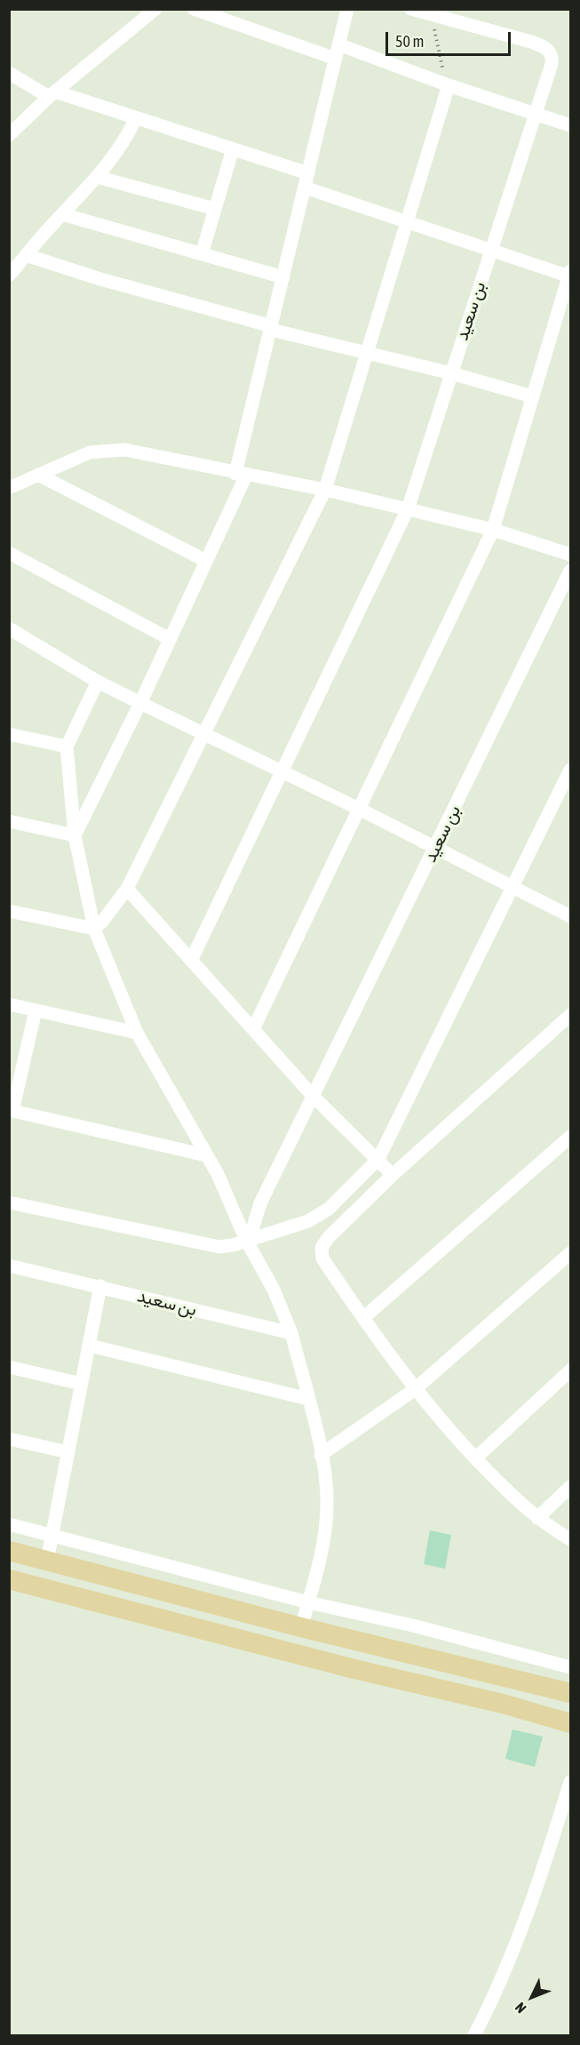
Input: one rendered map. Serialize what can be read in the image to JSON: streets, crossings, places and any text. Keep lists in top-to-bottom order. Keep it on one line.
{"streets":{"street":["بن سعيد"]},"scale_bar":"50 m","north":"bottom left"}
